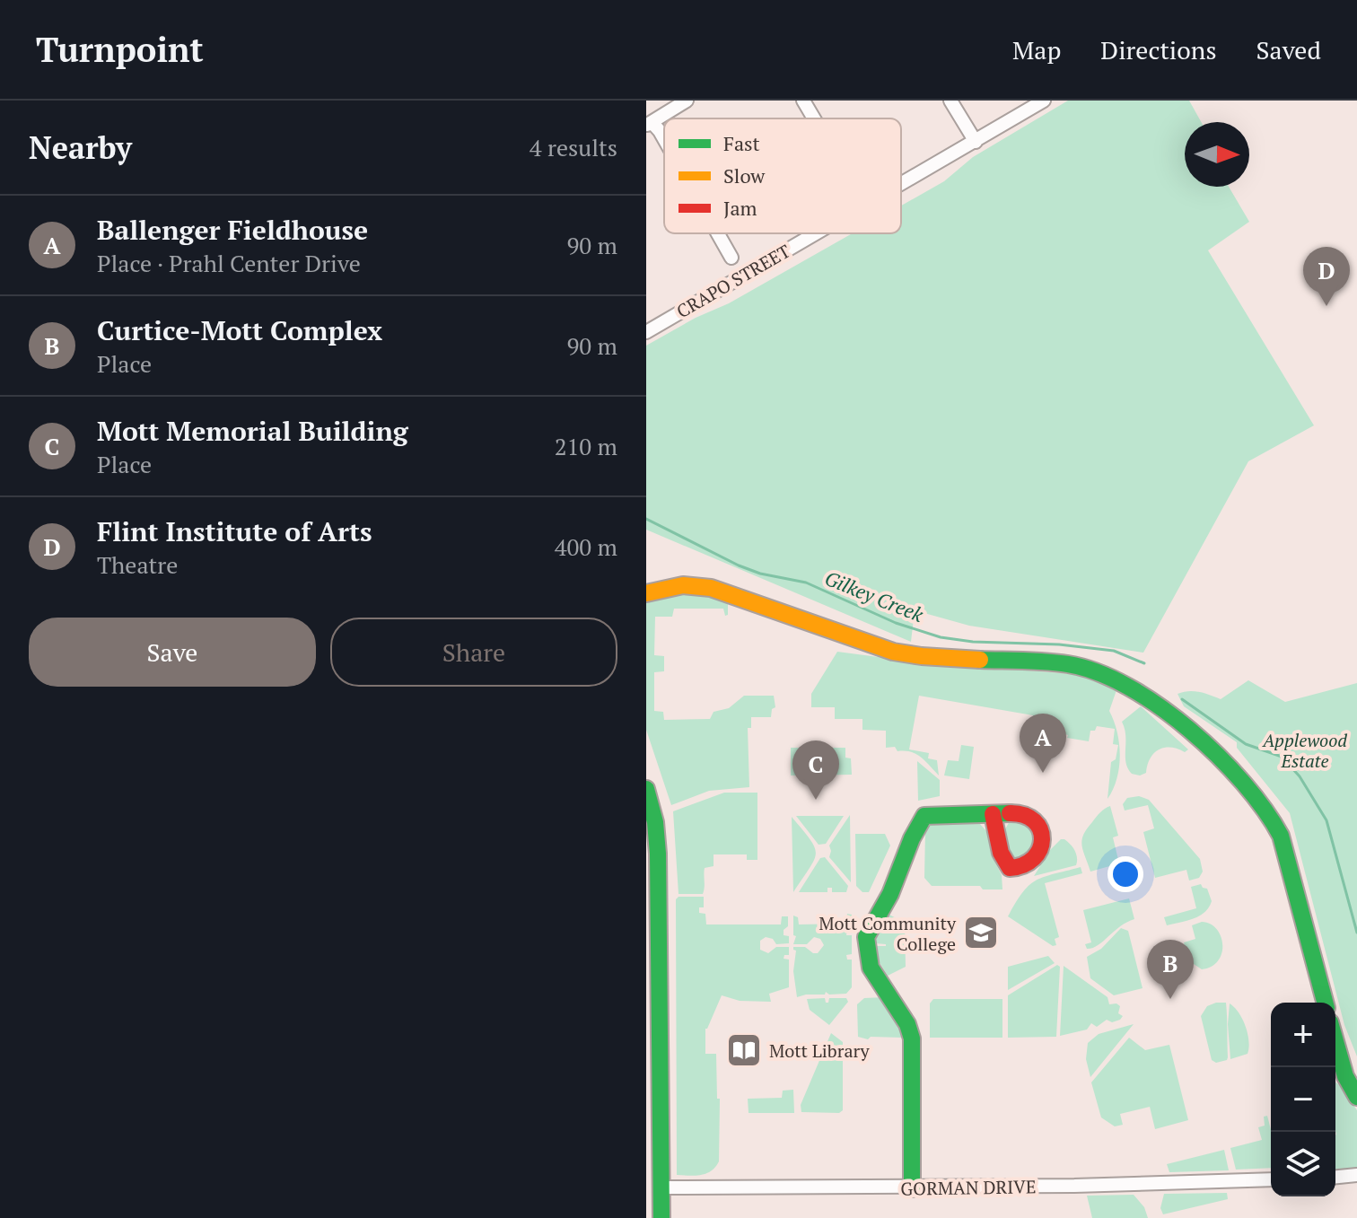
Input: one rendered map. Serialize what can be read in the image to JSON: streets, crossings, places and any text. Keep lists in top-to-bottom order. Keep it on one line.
{"streets":{"street":["CRAPO STREET","GORMAN DRIVE"]},"water":["Gilkey Creek"],"parks":["Applewood Estate"],"places":{"school or university":["Mott Community College"],"library":["Mott Library"]},"legend":["Fast","Slow","Jam"],"north":"right","page":{"header":"Turnpoint","nav":["Map","Directions","Saved"],"heading":["Nearby","4 results"],"list":[{"mark":"A","name":"Ballenger Fieldhouse","note":"Place · Prahl Center Drive","value":"90 m"},{"mark":"B","name":"Curtice-Mott Complex","note":"Place","value":"90 m"},{"mark":"C","name":"Mott Memorial Building","note":"Place","value":"210 m"},{"mark":"D","name":"Flint Institute of Arts","note":"Theatre","value":"400 m"}],"pins":["D","A","C","B"],"buttons":["Save","Share"],"map_buttons":["+","−"]}}
